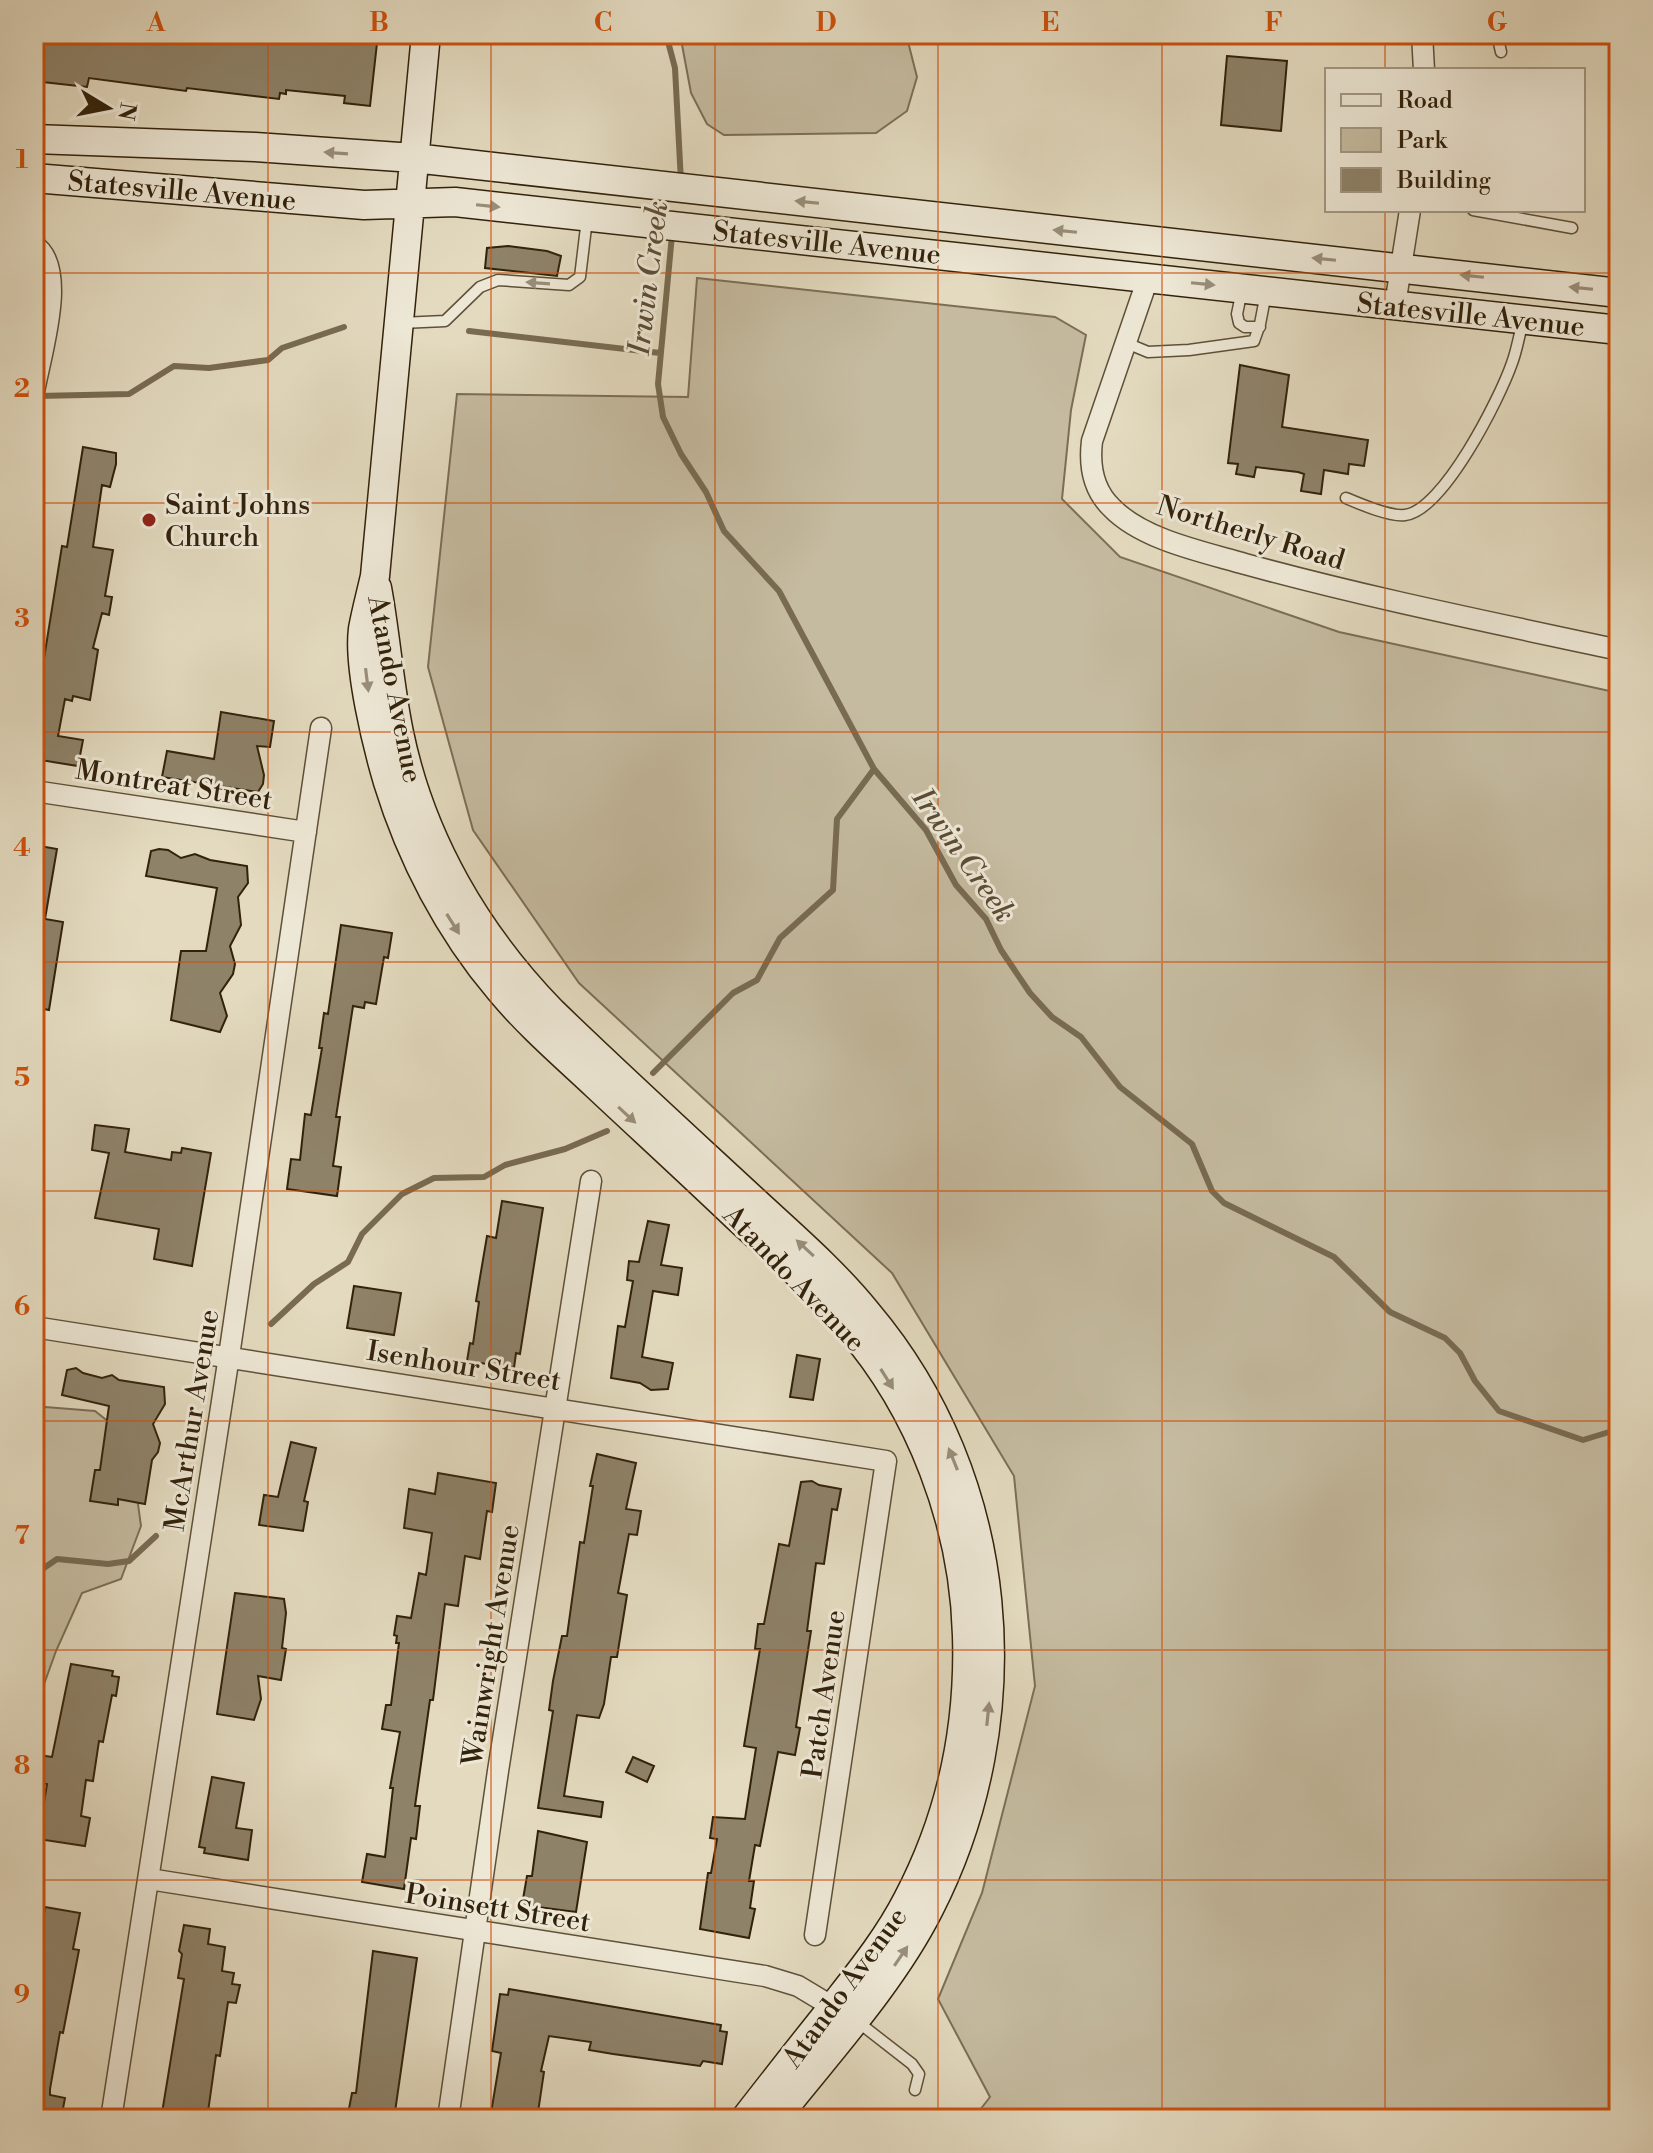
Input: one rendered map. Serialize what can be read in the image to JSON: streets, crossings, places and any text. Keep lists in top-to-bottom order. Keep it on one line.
{"streets":{"main road":["Statesville Avenue","Atando Avenue"],"street":["Northerly Road","Montreat Street","Isenhour Street","McArthur Avenue","Wainwright Avenue","Patch Avenue","Poinsett Street"]},"crossings":[["Statesville Avenue","Northerly Road"],["Statesville Avenue","Atando Avenue"],["Atando Avenue","Poinsett Street"],["Montreat Street","McArthur Avenue"],["Isenhour Street","McArthur Avenue"],["Isenhour Street","Wainwright Avenue"],["Isenhour Street","Patch Avenue"],["McArthur Avenue","Poinsett Street"],["Wainwright Avenue","Poinsett Street"]],"water":["Irwin Creek"],"places":["Saint Johns Church"],"legend":["Road","Park","Building"],"north":"right","grid":{"columns":["A","B","C","D","E","F","G"],"rows":["1","2","3","4","5","6","7","8","9"]}}
